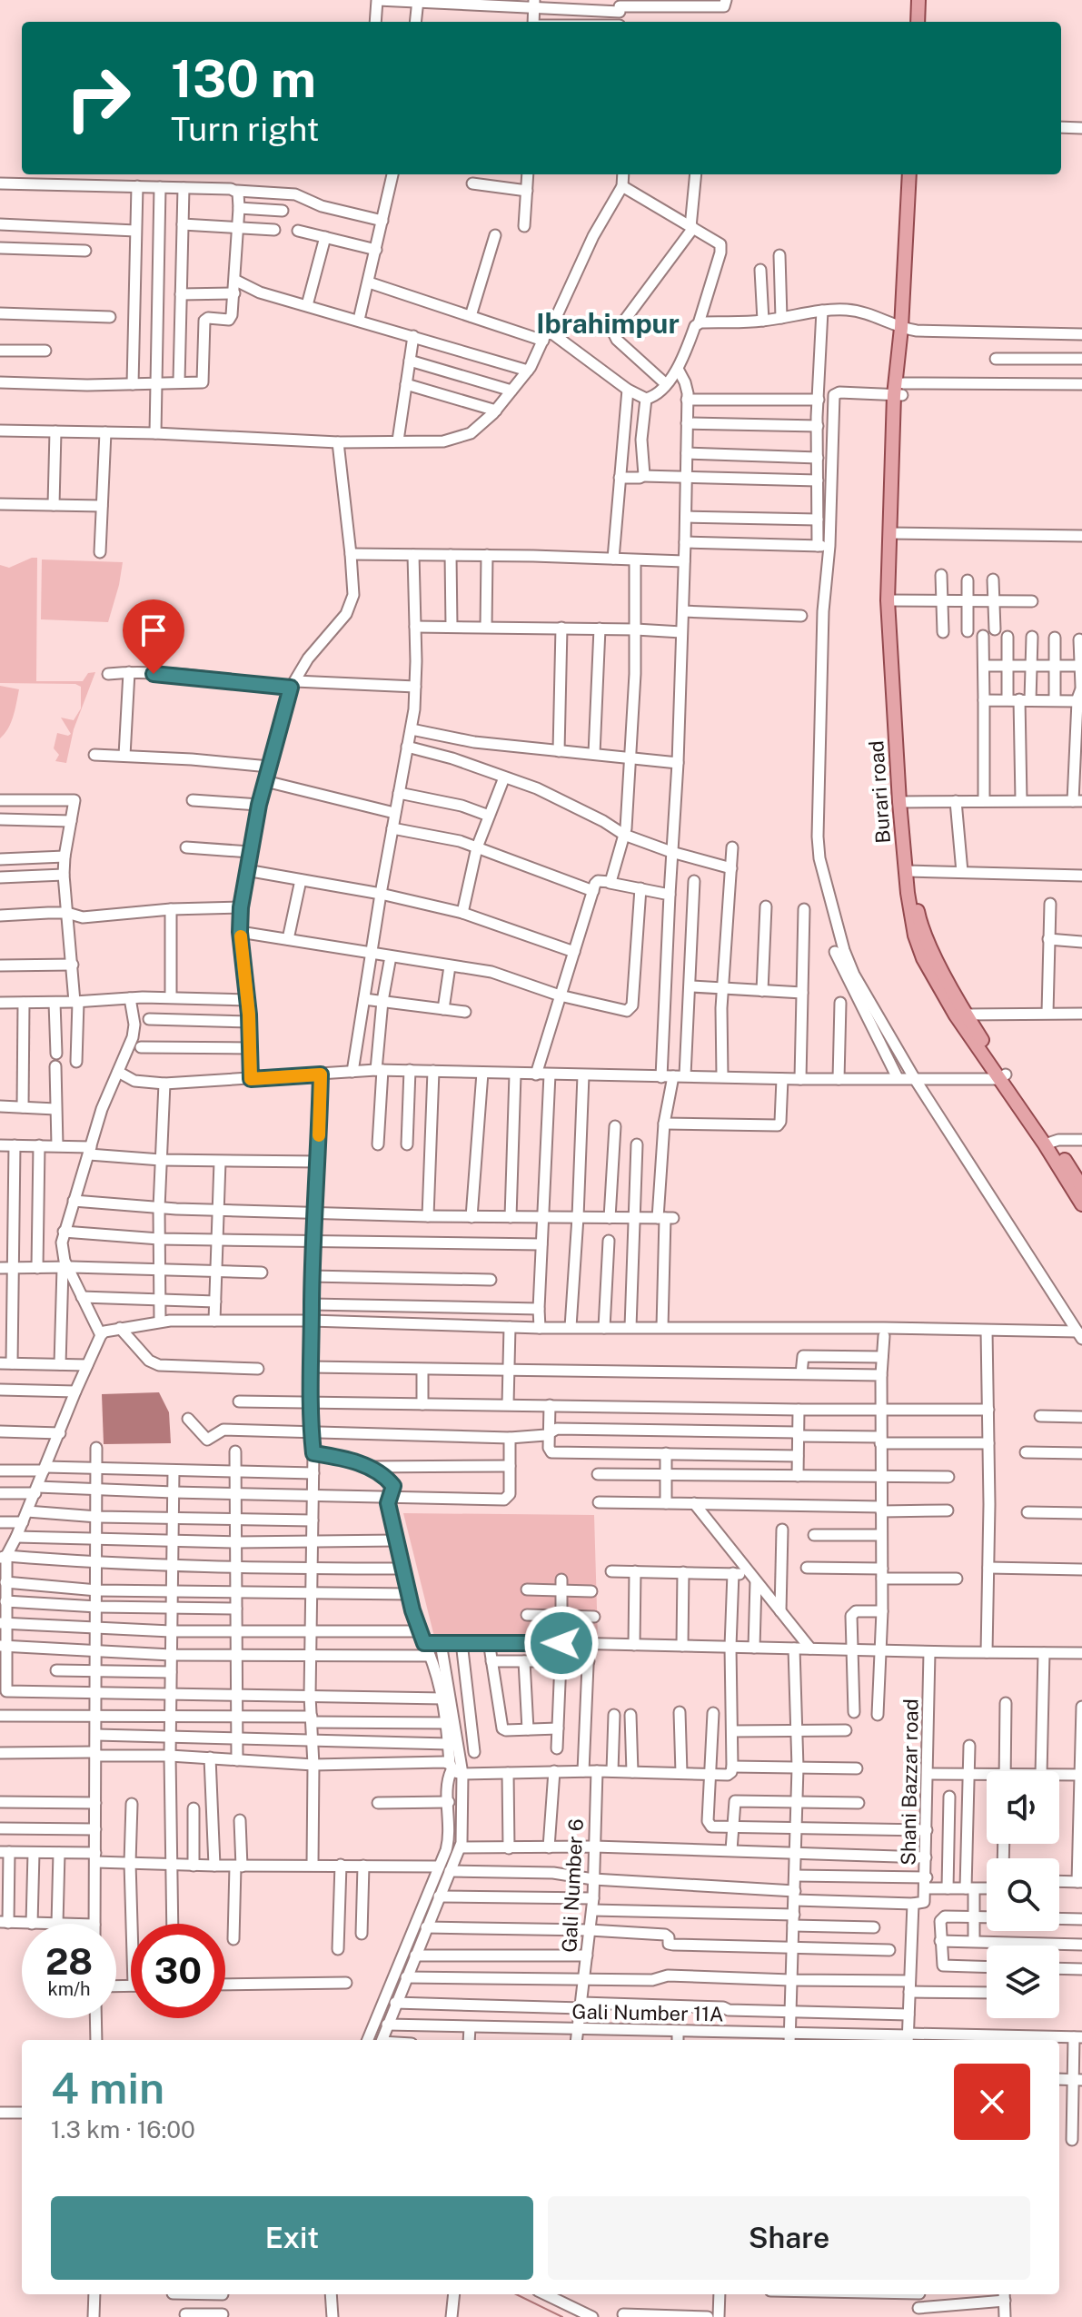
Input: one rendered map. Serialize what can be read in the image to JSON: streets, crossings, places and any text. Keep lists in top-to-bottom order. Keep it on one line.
{"streets":{"main road":["Burari road"],"street":["Shani Bazzar road","Gali Number 6","Gali Number 11A"]},"crossings":[["Gali Number 6","Gali Number 11A"]],"districts":["Ibrahimpur"],"page":{"turn":["130 m","Turn right"],"speed":"28 km/h","limit":"30","heading":["4 min","1.3 km · 16:00"],"buttons":["Exit","Share"]}}
